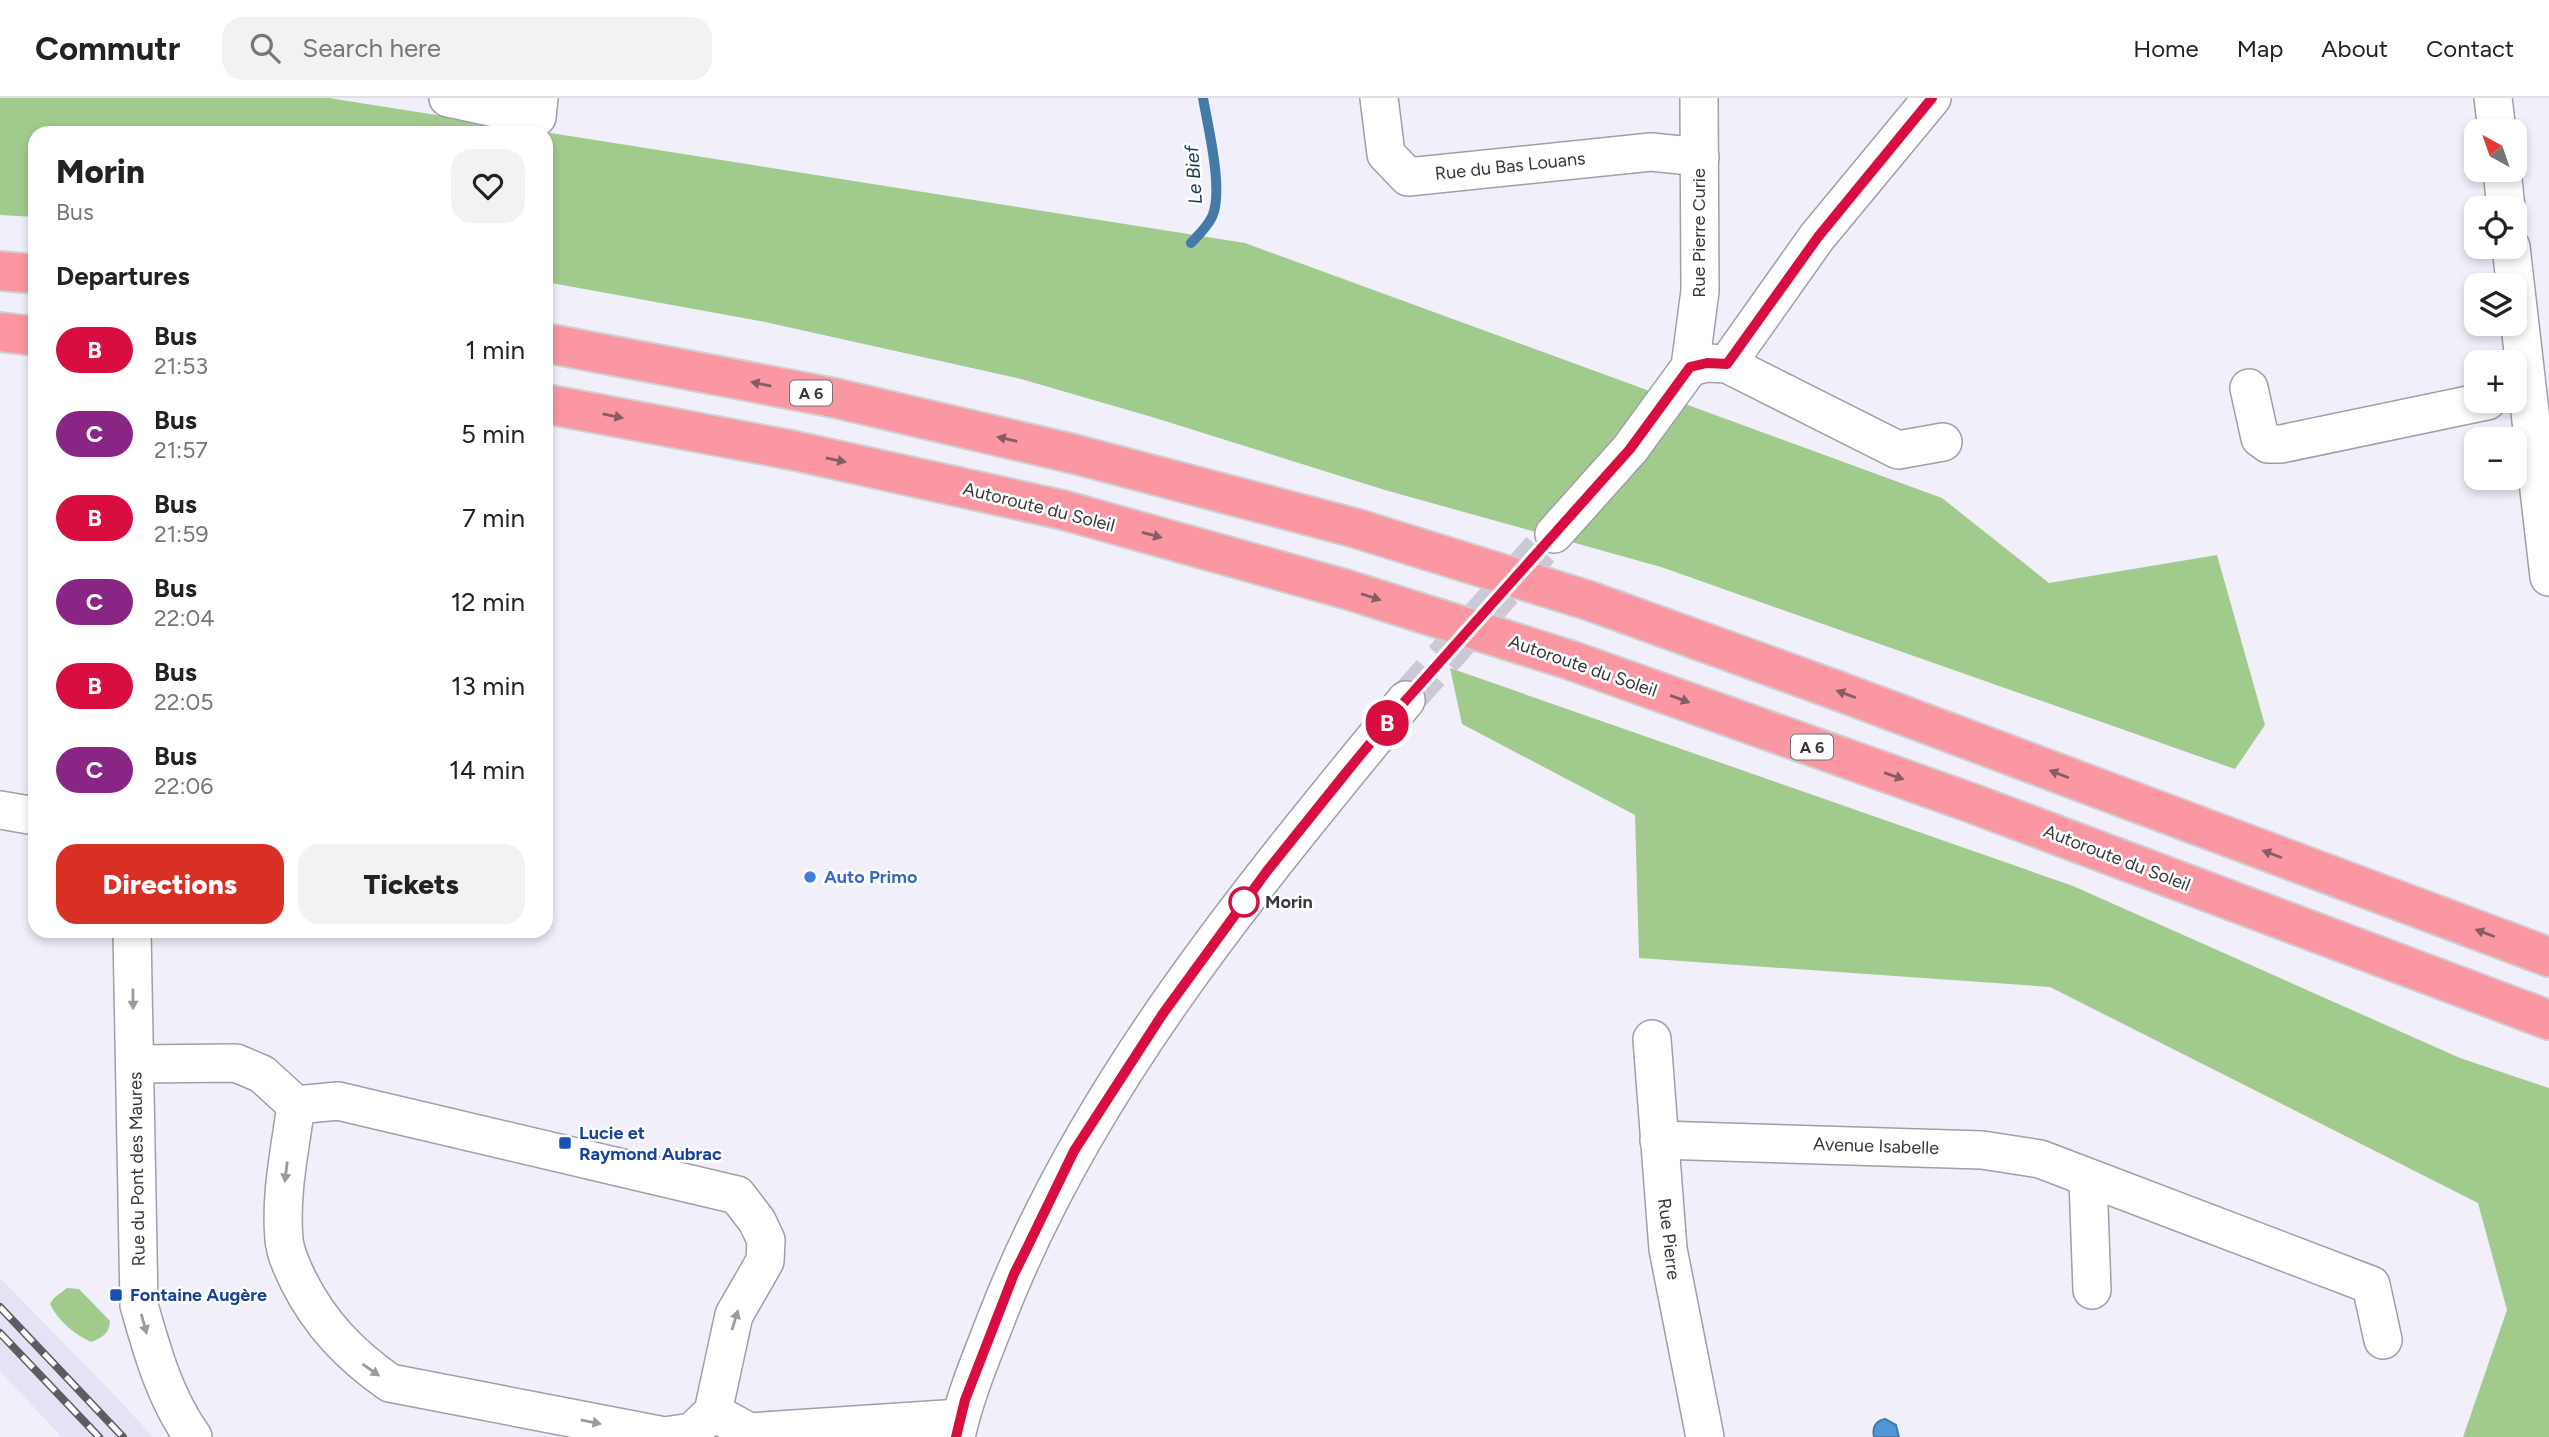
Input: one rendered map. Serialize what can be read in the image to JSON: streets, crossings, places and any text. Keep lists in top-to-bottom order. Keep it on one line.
{"streets":{"highway":["A 6","Autoroute du Soleil"],"street":["Rue du Bas Louans","Rue Pierre Curie","Avenue Isabelle","Rue du Pont des Maures","Rue Pierre"]},"crossings":[["Rue du Bas Louans","Rue Pierre Curie"],["Avenue Isabelle","Rue Pierre"]],"one_way":["Rue du Pont des Maures"],"water":["Le Bief"],"places":{"other":["Auto Primo","Morin"],"transit":["Lucie et Raymond Aubrac","Fontaine Augère"]},"lines":["bus line B"],"north":"top left","page":{"header":"Commutr","search":"Search here","nav":["Home","Map","About","Contact"],"on_map":"B","map_buttons":["+","−"],"heading":[["Morin","Bus"],"Departures"],"list":[{"mark":"B","name":"Bus","note":"21:53","value":"1 min"},{"mark":"C","name":"Bus","note":"21:57","value":"5 min"},{"mark":"B","name":"Bus","note":"21:59","value":"7 min"},{"mark":"C","name":"Bus","note":"22:04","value":"12 min"},{"mark":"B","name":"Bus","note":"22:05","value":"13 min"},{"mark":"C","name":"Bus","note":"22:06","value":"14 min"}],"buttons":["Directions","Tickets"]}}
